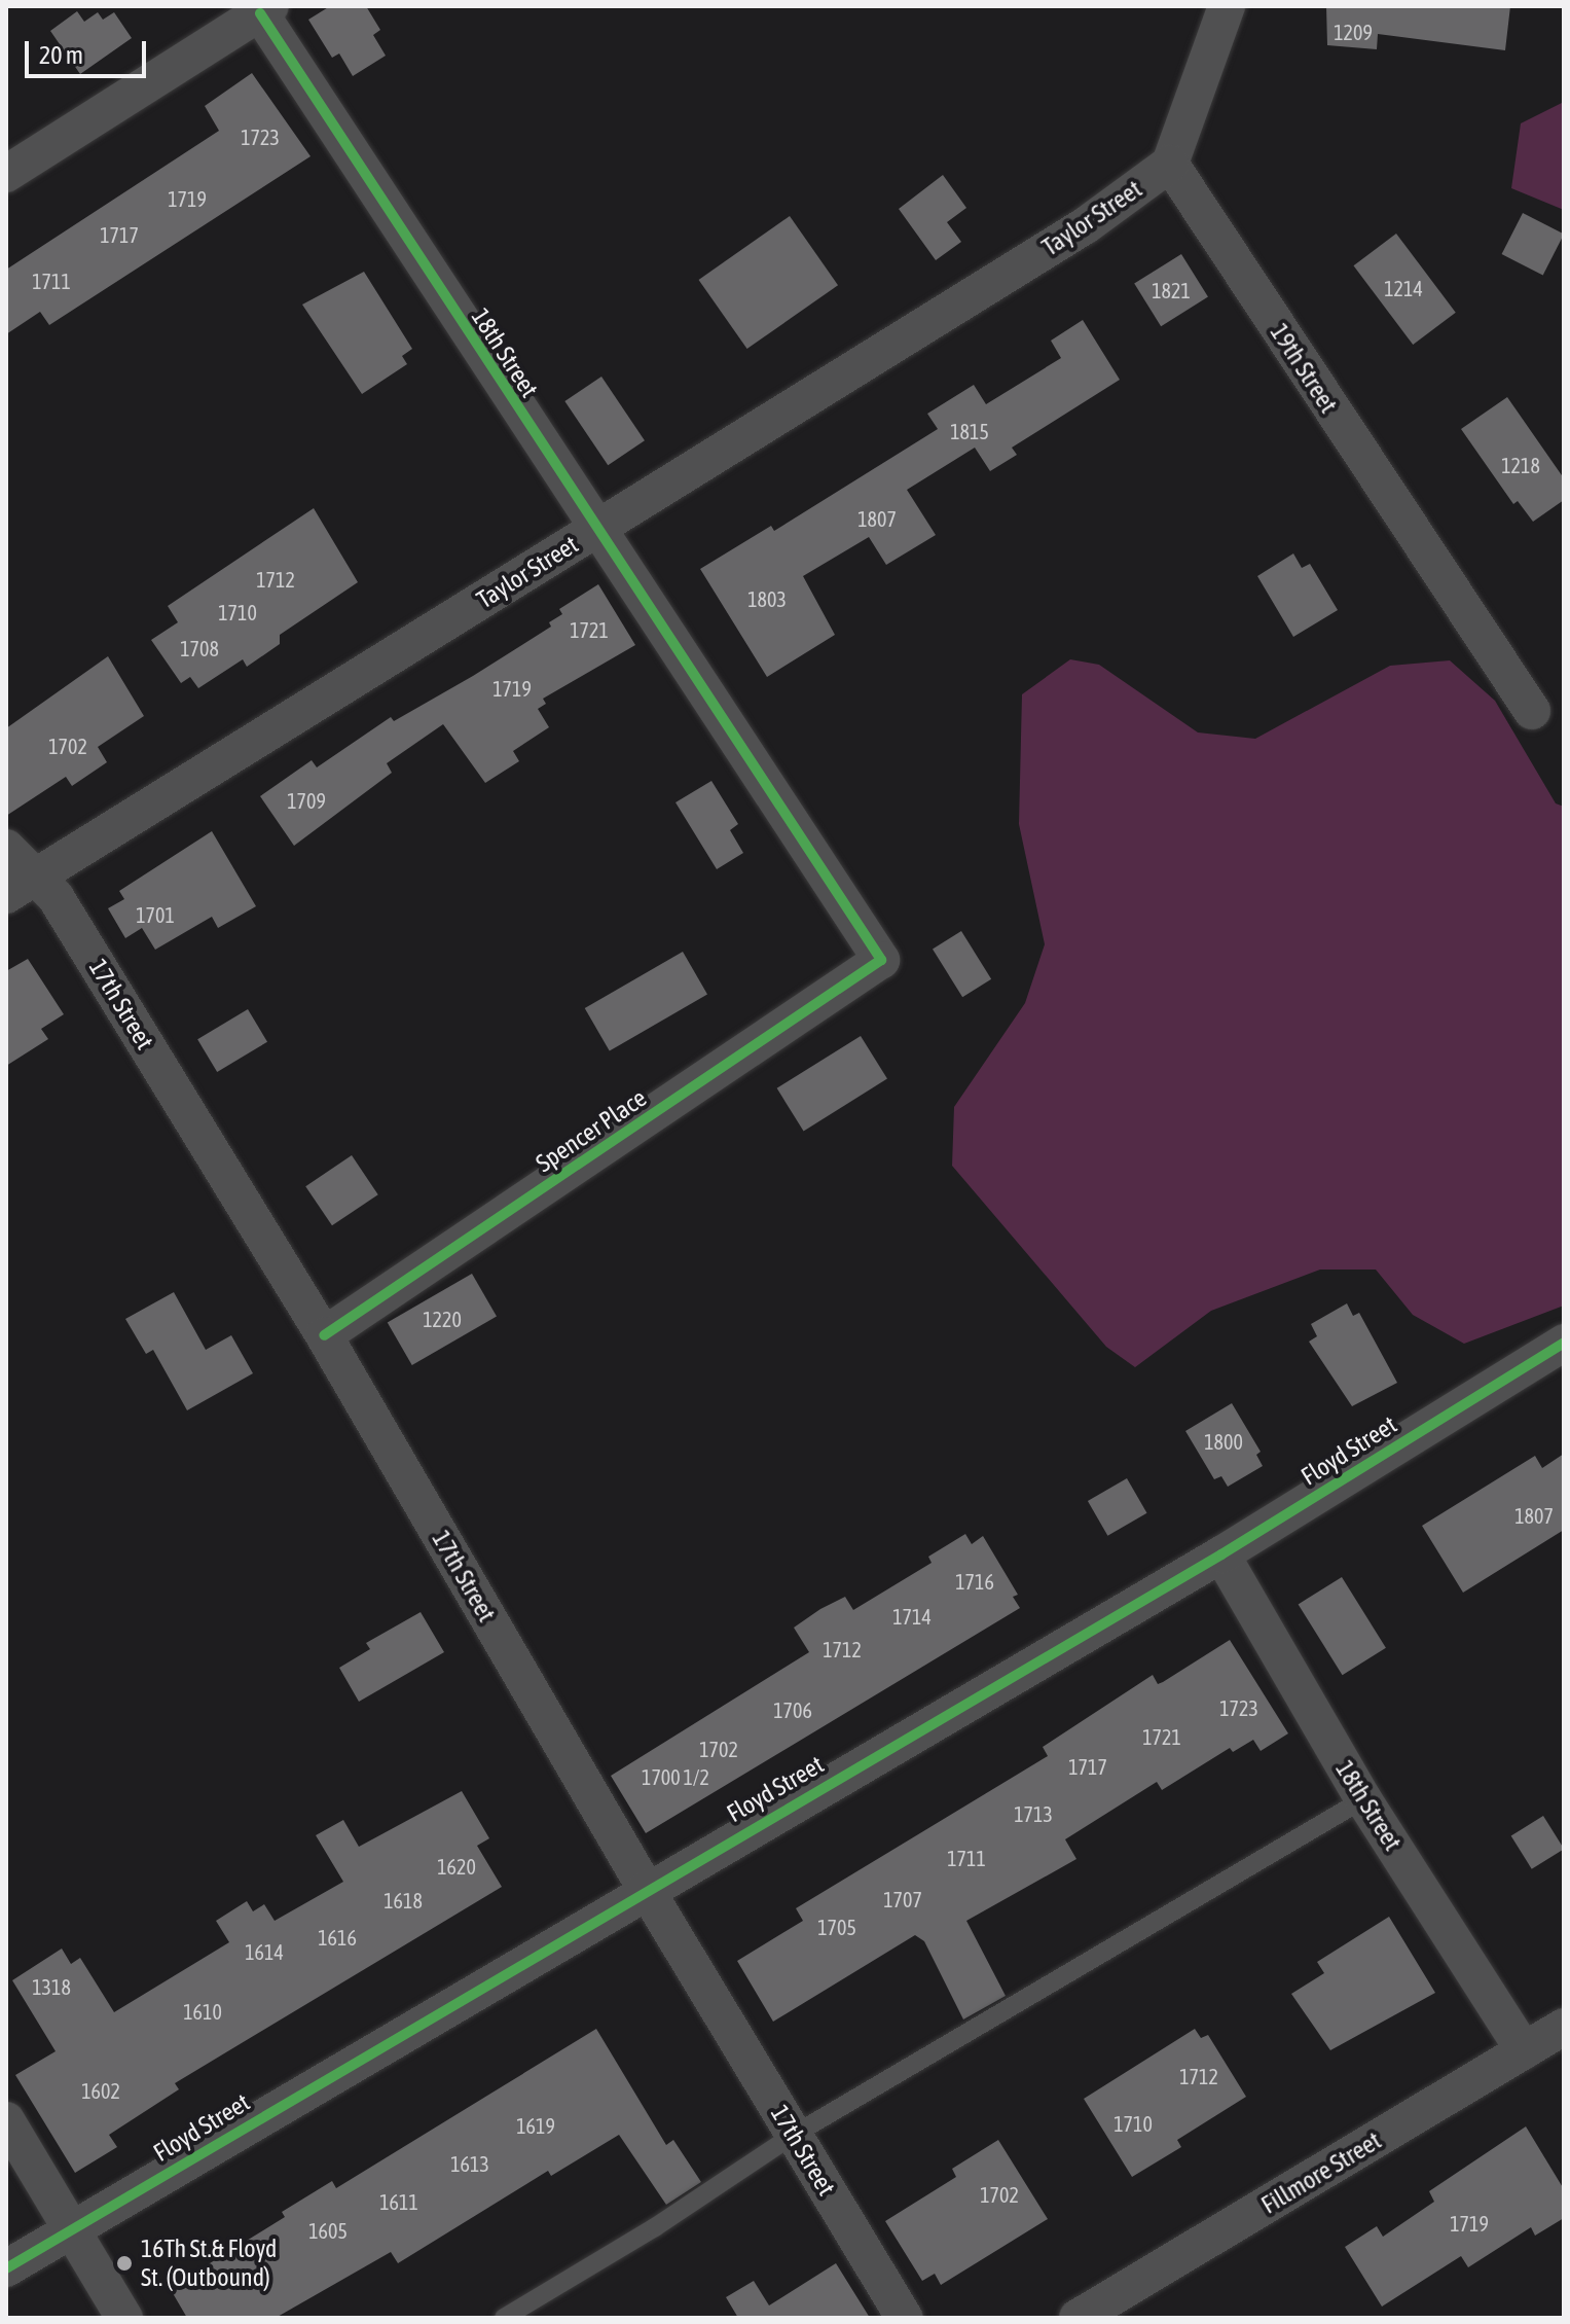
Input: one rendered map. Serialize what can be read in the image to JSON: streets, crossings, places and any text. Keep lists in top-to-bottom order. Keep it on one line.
{"streets":{"street":["Taylor Street","18th Street","19th Street","17th Street","Spencer Place","Floyd Street","Fillmore Street"]},"crossings":[["Taylor Street","18th Street"],["Taylor Street","19th Street"],["Taylor Street","17th Street"],["18th Street","Spencer Place"],["18th Street","Floyd Street"],["18th Street","Fillmore Street"],["17th Street","Spencer Place"],["17th Street","Floyd Street"]],"places":["16Th St.& Floyd St. (Outbound)"],"house_numbers":["1209","1723","1719","1717","1711","1214","1821","1815","1218","1807","1712","1803","1710","1721","1708","1719","1702","1709","1701","1220","1800","1807","1716","1714","1712","1723","1706","1721","1702","1717","1700 1/2","1713","1711","1620","1707","1618","1705","1616","1614","1318","1610","1712","1602","1710","1619","1613","1702","1611","1719","1605"],"scale_bar":"20 m"}
